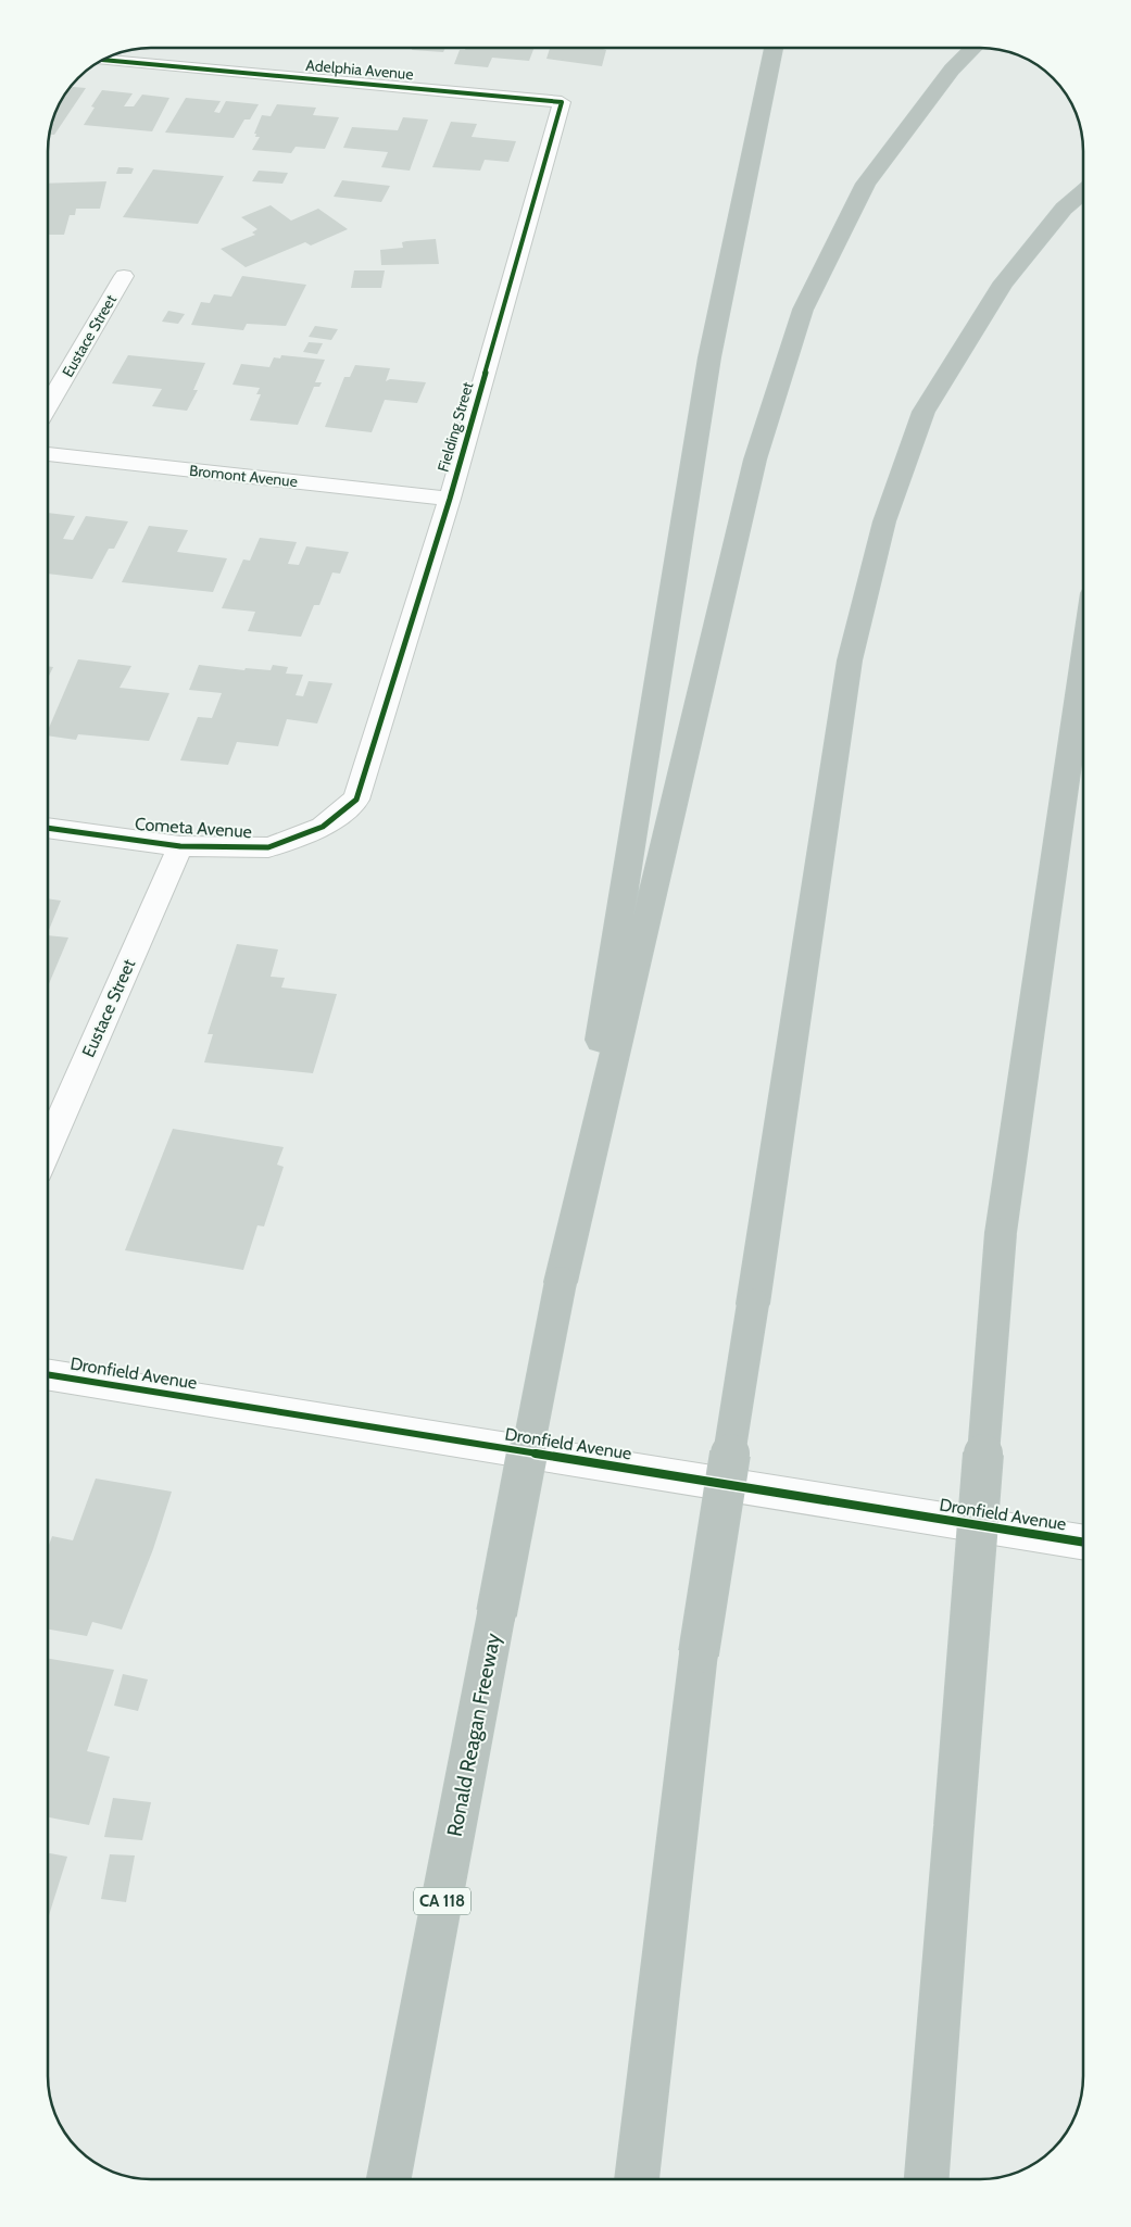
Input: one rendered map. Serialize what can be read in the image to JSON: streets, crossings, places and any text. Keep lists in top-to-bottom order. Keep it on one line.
{"streets":{"highway":["Ronald Reagan Freeway","CA 118"],"street":["Adelphia Avenue","Eustace Street","Fielding Street","Bromont Avenue","Cometa Avenue","Dronfield Avenue"]},"crossings":[["Adelphia Avenue","Fielding Street"],["Eustace Street","Cometa Avenue"],["Fielding Street","Bromont Avenue"],["Fielding Street","Cometa Avenue"]]}
